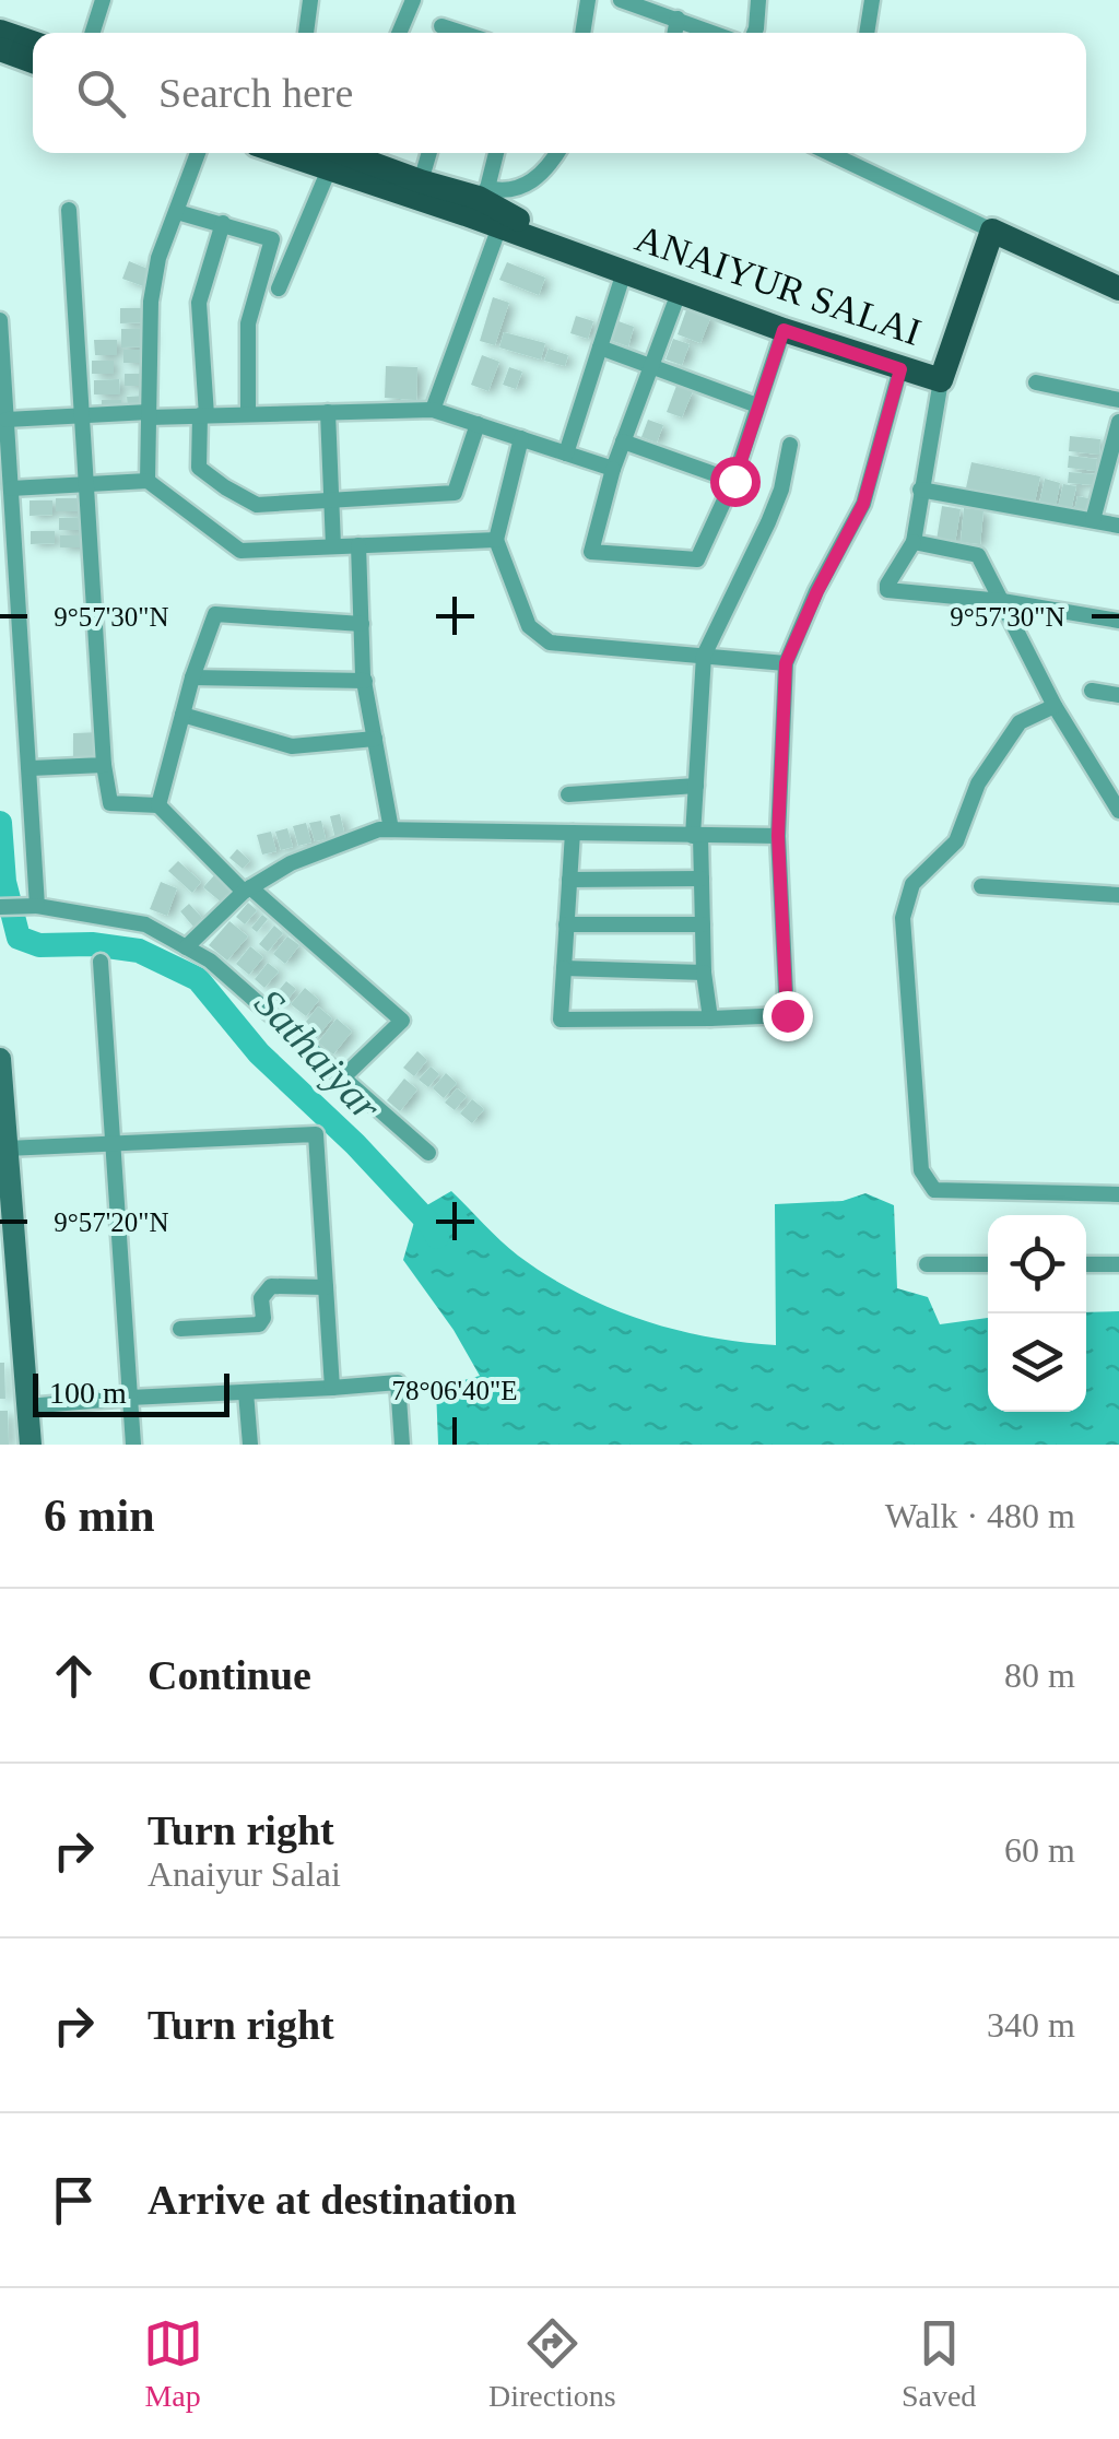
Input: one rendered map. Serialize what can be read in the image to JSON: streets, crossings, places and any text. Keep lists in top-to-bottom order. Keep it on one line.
{"streets":{"main road":["ANAIYUR SALAI"]},"water":["Sathaiyar"],"scale_bar":"100 m","page":{"search":"Search here","scale":"100 m","heading":["6 min","Walk · 480 m"],"list":[["Continue","80 m"],["Turn right","Anaiyur Salai","60 m"],["Turn right","340 m"],"Arrive at destination"],"nav":["Map","Directions","Saved"]},"coordinates":["9°57'30\"N","9°57'20\"N","78°06'40\"E"]}
